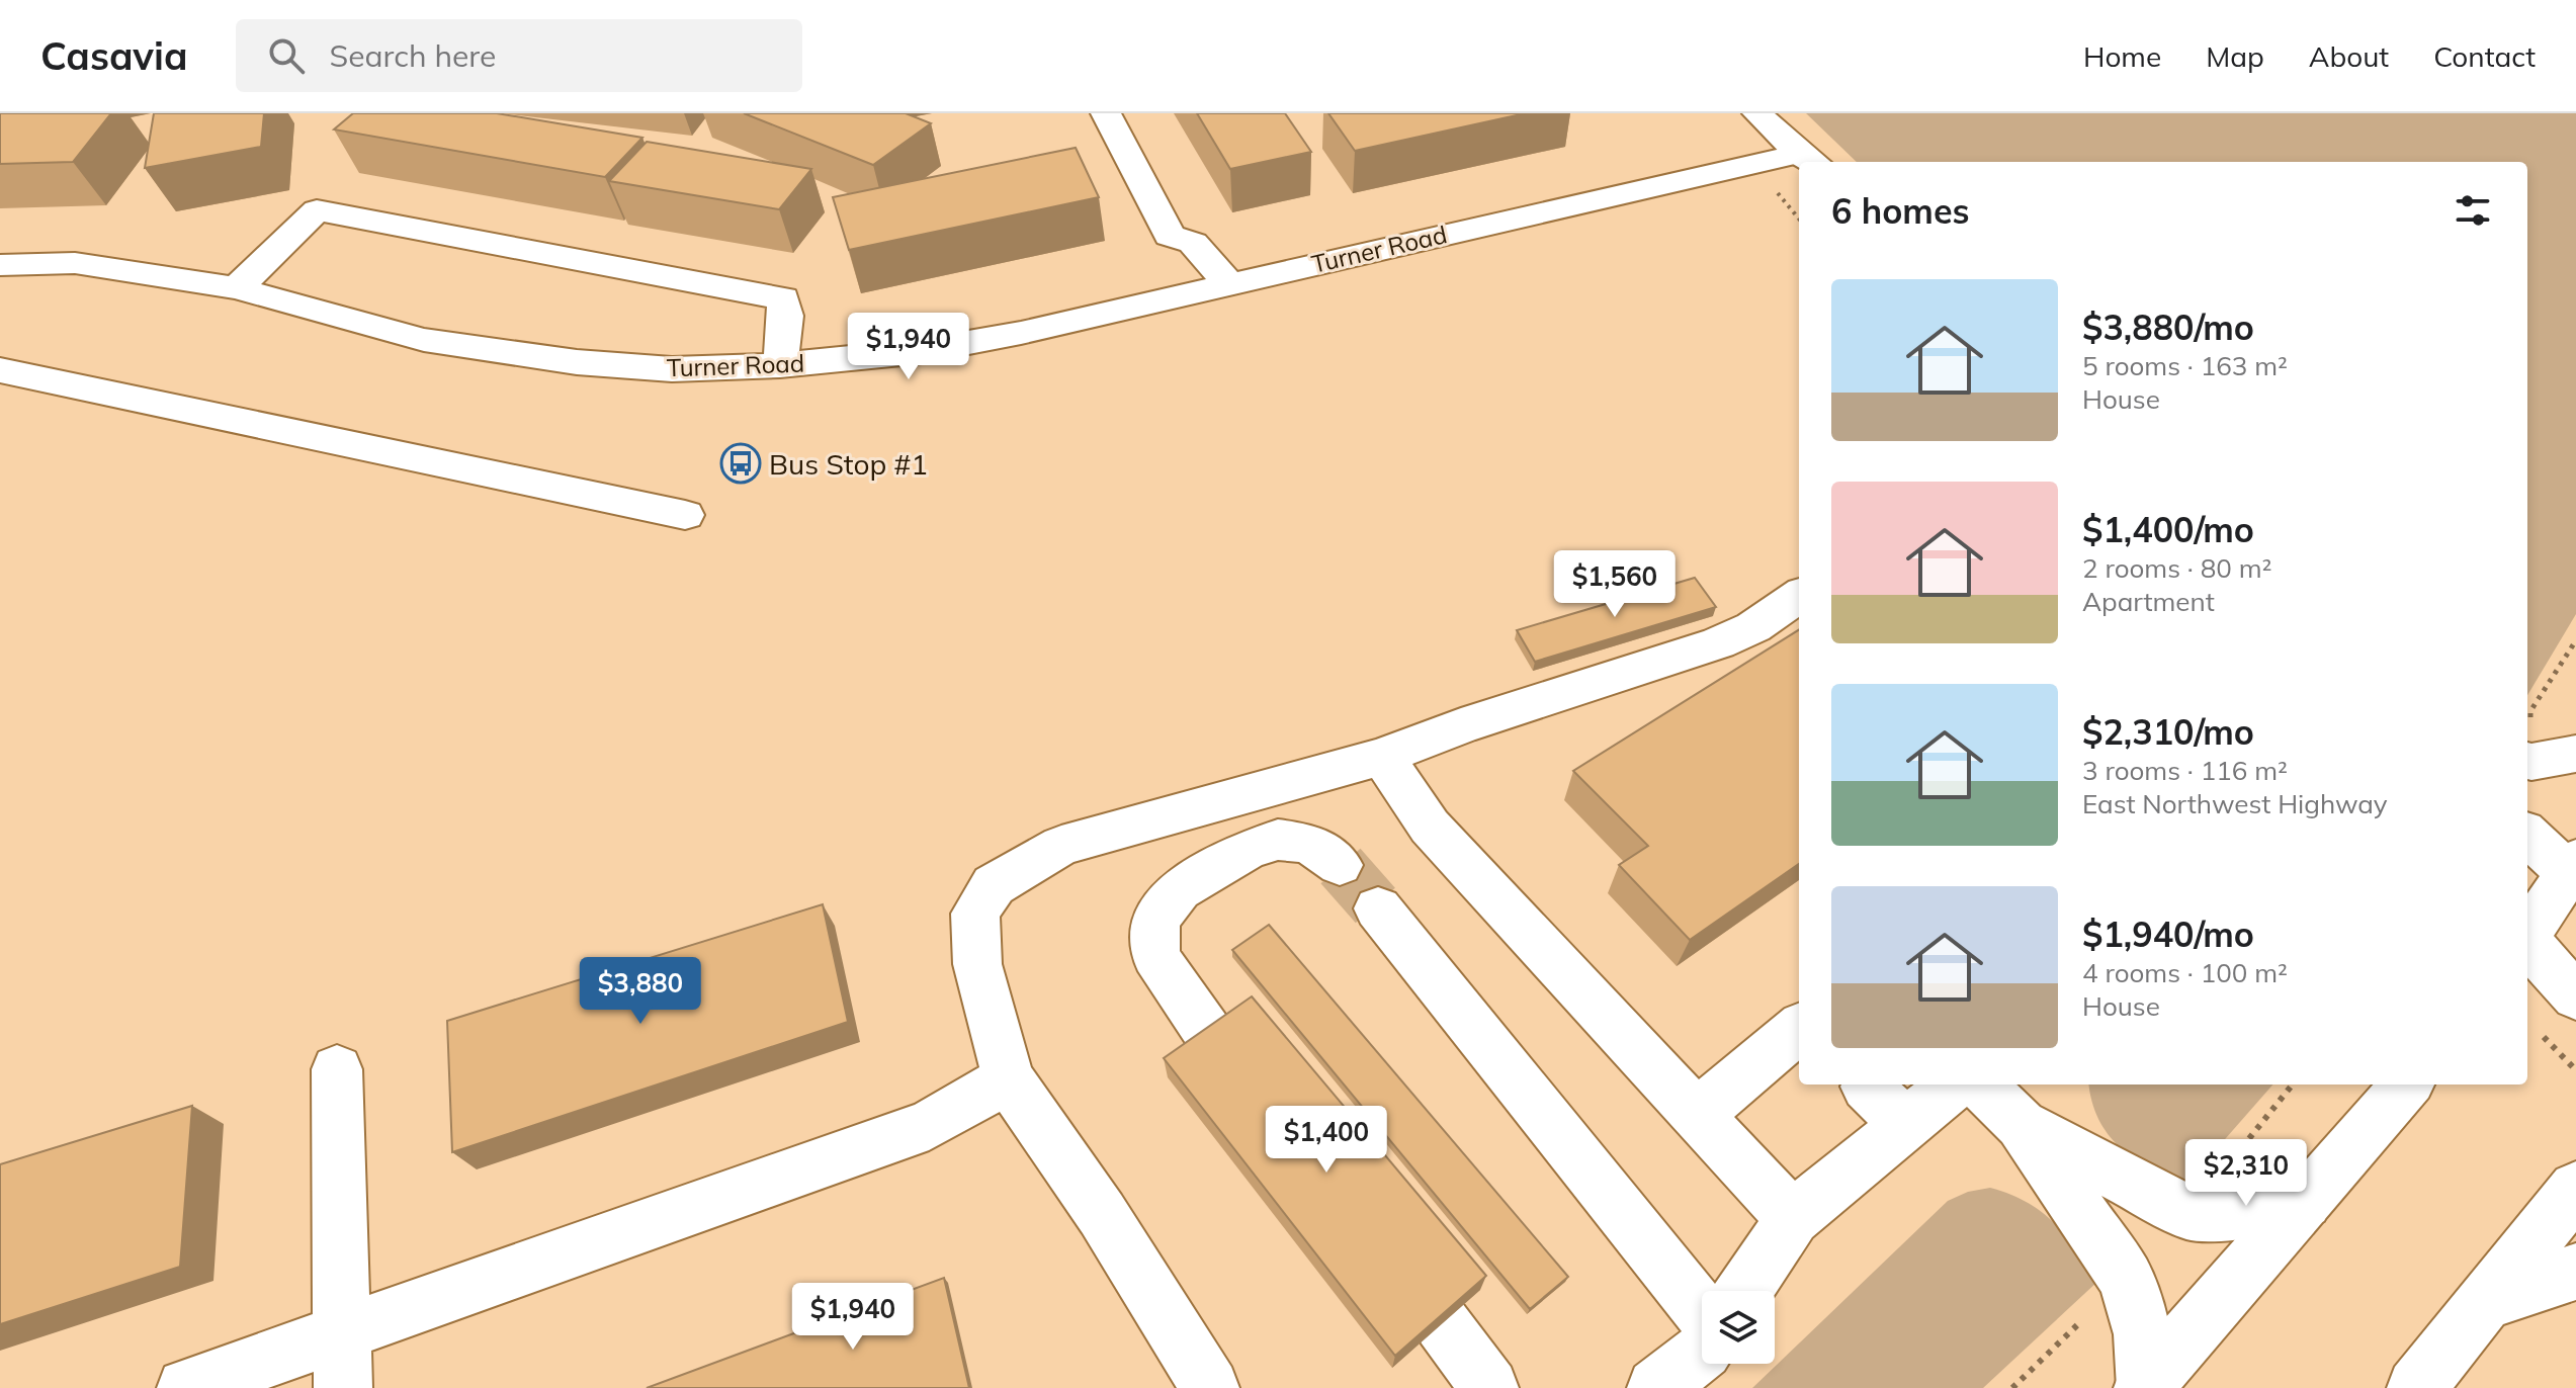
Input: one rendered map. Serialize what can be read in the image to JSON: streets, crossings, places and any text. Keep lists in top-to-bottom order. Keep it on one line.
{"streets":{"street":["Turner Road"]},"places":{"bus stop":["Bus Stop #1"]},"page":{"header":"Casavia","search":"Search here","nav":["Home","Map","About","Contact"],"heading":"6 homes","list":[{"name":"$3,880/mo","note":"5 rooms · 163 m² · House"},{"name":"$1,400/mo","note":"2 rooms · 80 m² · Apartment"},{"name":"$2,310/mo","note":"3 rooms · 116 m² · East Northwest Highway"},{"name":"$1,940/mo","note":"4 rooms · 100 m² · House"}],"price":["$1,940","$1,560","$3,880","$1,400","$2,310","$1,940"]}}
